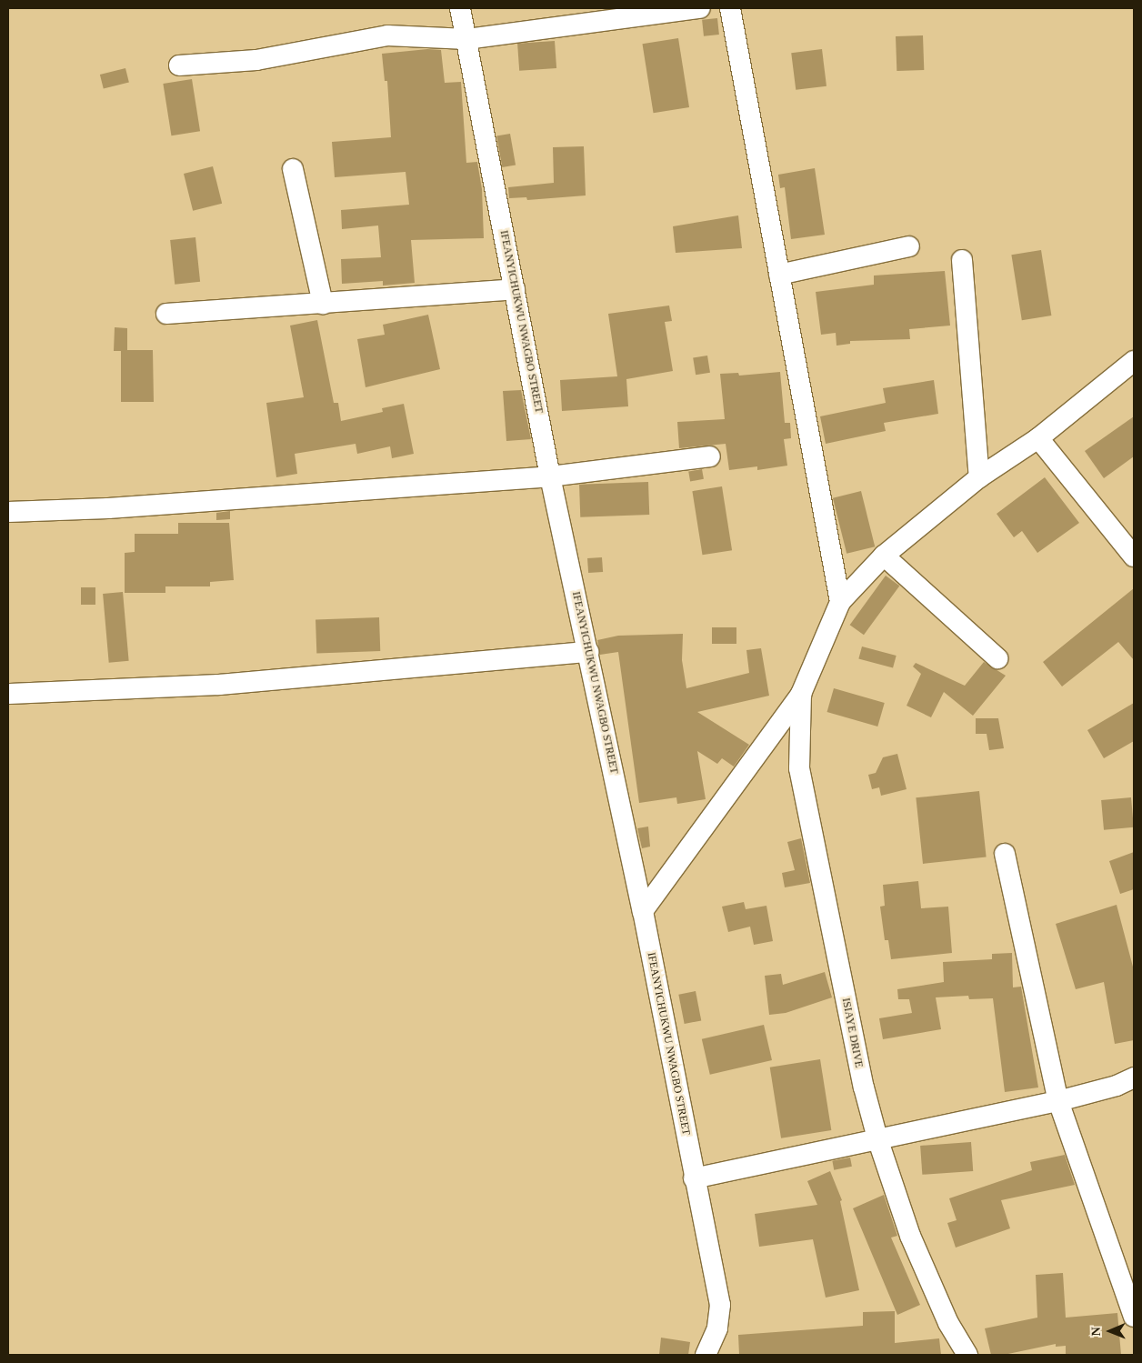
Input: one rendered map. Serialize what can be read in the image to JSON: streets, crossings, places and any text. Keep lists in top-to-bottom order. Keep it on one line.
{"streets":{"street":["IFEANYICHUKWU NWAGBO STREET","ISIAYE DRIVE"]},"north":"left"}
